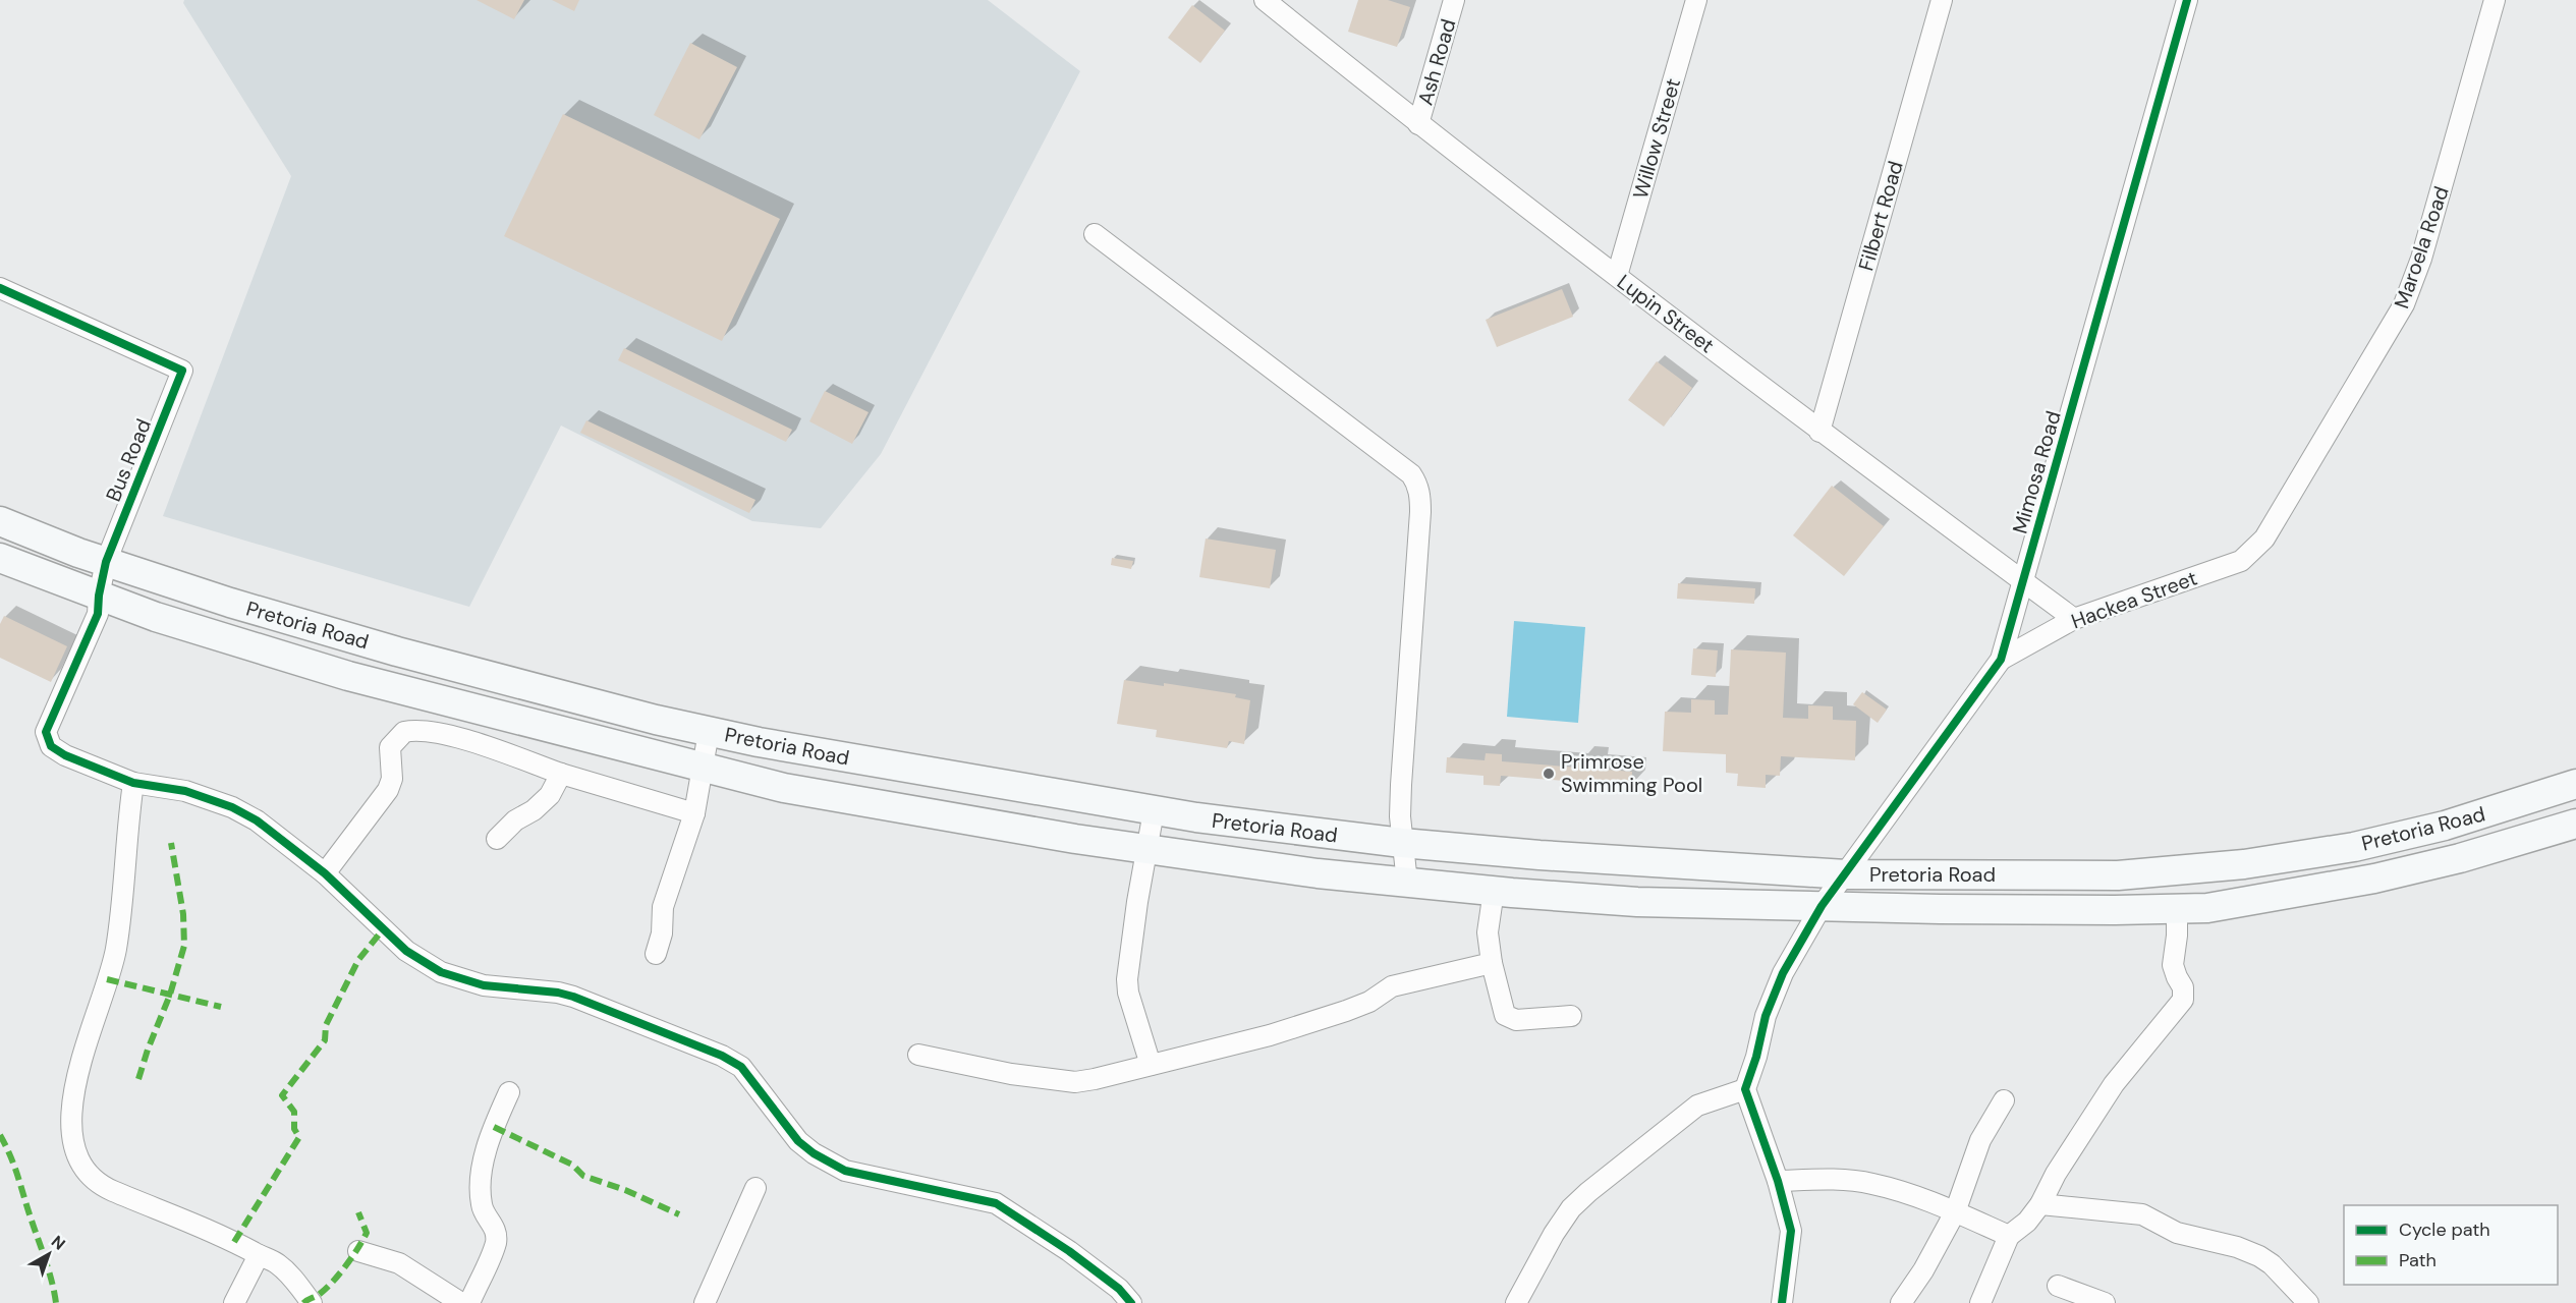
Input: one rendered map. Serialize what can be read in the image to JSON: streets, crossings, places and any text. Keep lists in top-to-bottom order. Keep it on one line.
{"streets":{"main road":["Pretoria Road"],"street":["Ash Road","Willow Street","Filbert Road","Maroela Road","Lupin Street","Bus Road","Mimosa Road","Hackea Street"]},"crossings":[["Ash Road","Lupin Street"],["Willow Street","Lupin Street"],["Filbert Road","Lupin Street"],["Maroela Road","Hackea Street"],["Lupin Street","Mimosa Road"],["Lupin Street","Hackea Street"],["Bus Road","Pretoria Road"],["Mimosa Road","Hackea Street"],["Mimosa Road","Pretoria Road"]],"places":["Primrose Swimming Pool"],"legend":["Cycle path","Path"],"north":"top right"}
